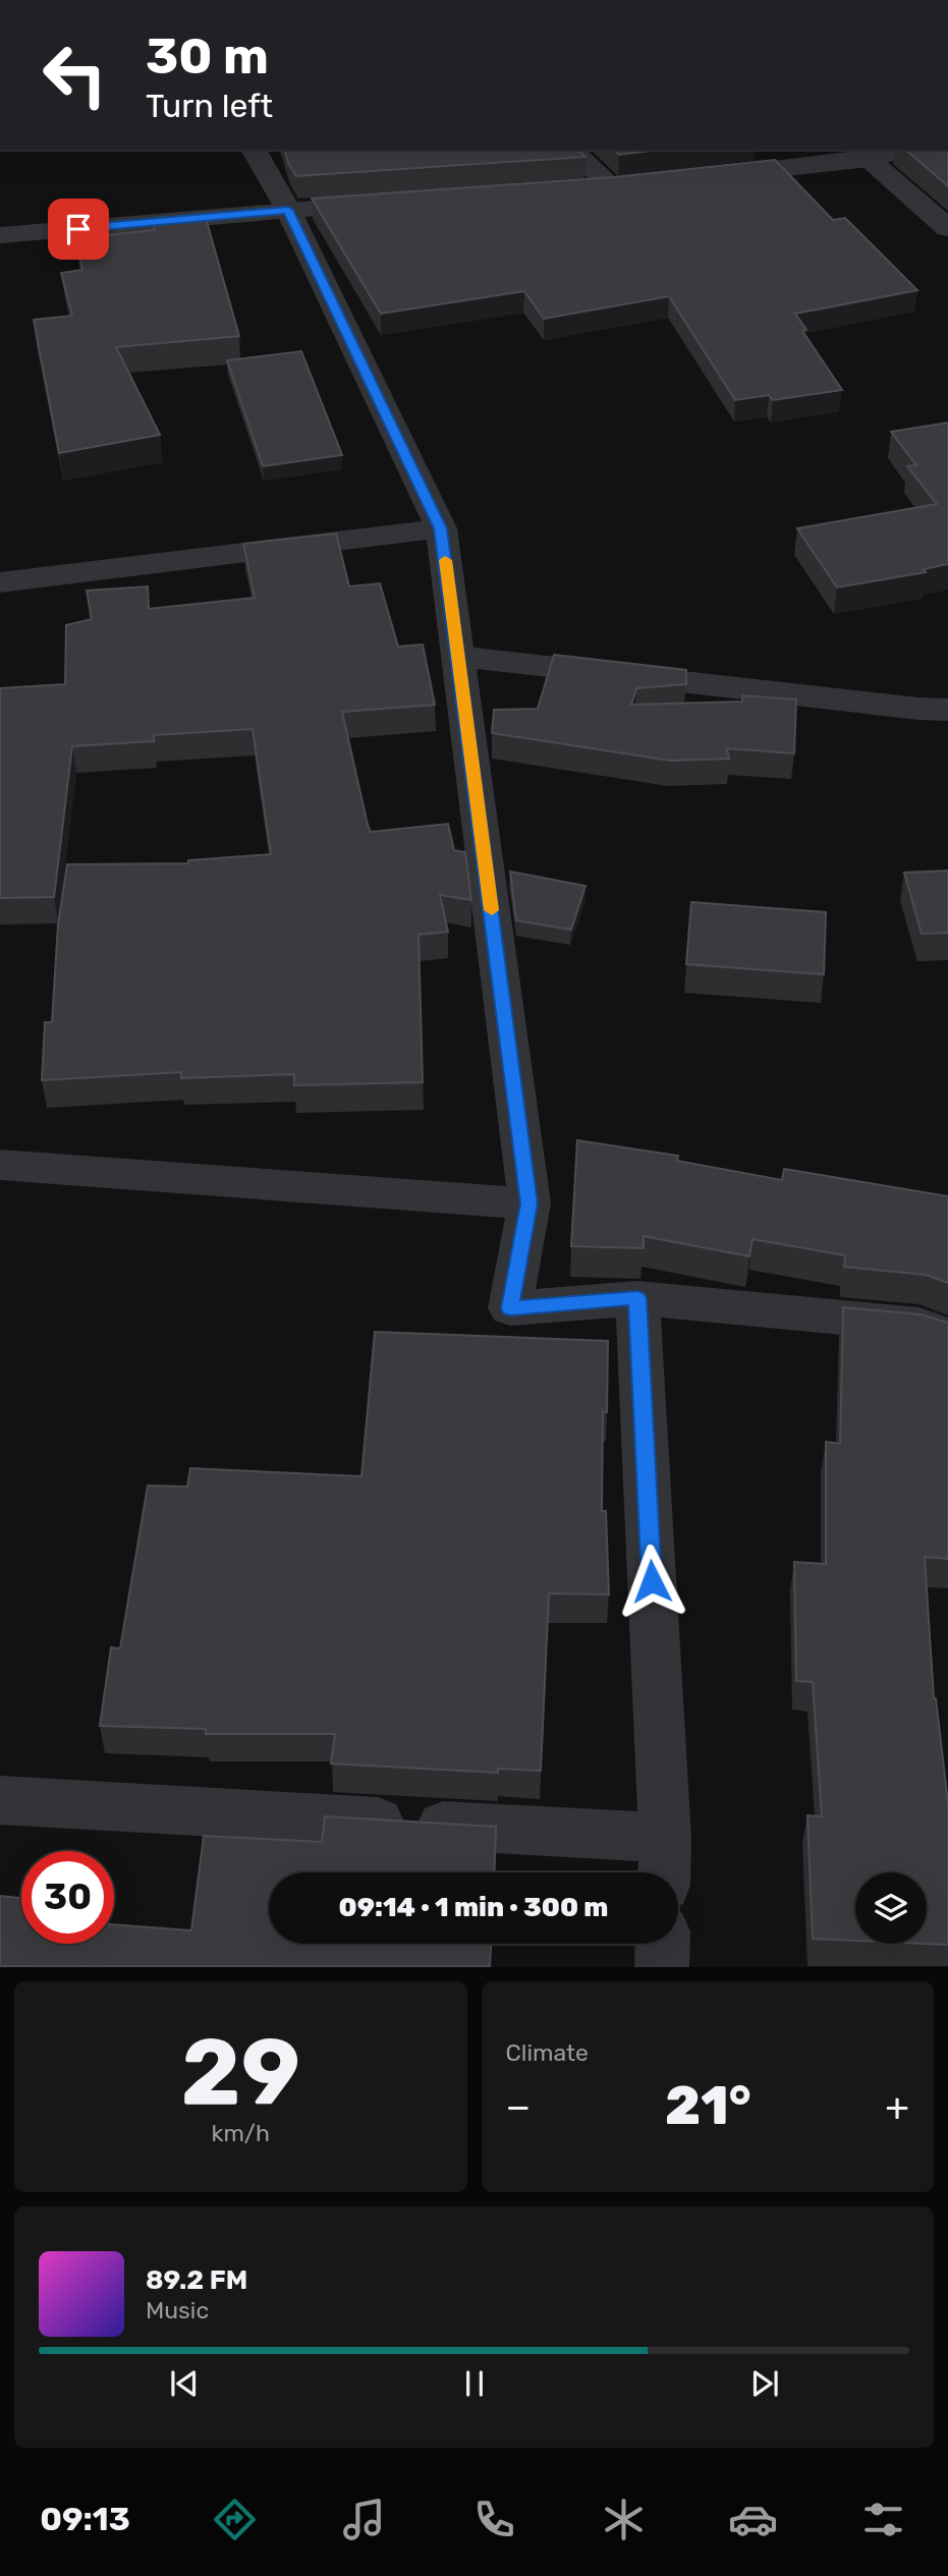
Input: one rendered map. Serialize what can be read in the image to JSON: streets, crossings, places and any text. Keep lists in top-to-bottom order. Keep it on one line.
{"page":{"turn":["30 m","Turn left"],"limit":"30","trip":"09:14 · 1 min · 300 m","tile":[["29","km/h"],"Climate"],"heat":["−","21°","+"],"song":["89.2 FM","Music"],"tabs":"09:13"}}
